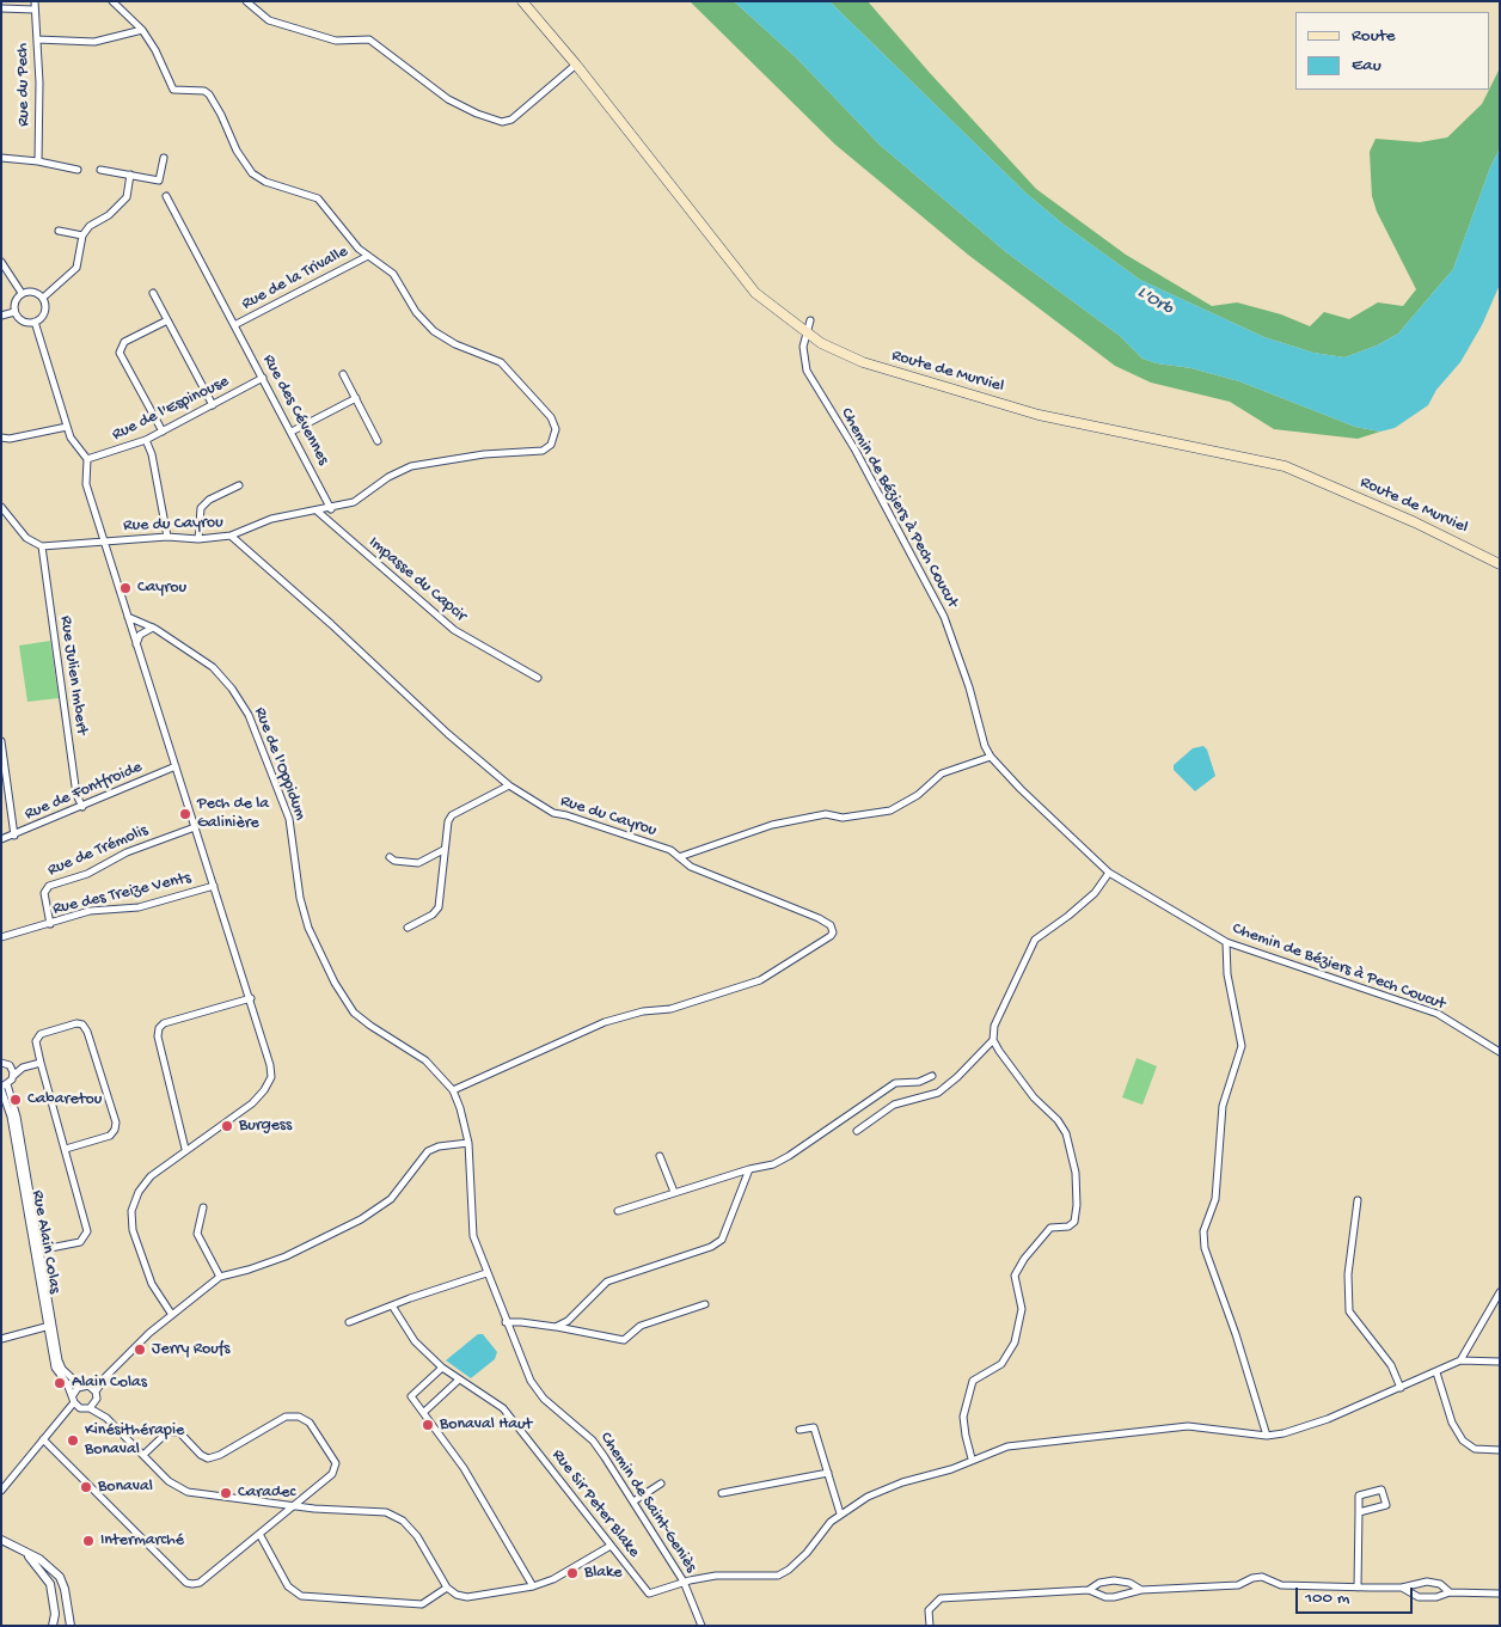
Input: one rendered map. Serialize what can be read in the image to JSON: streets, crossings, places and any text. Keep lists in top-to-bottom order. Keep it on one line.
{"streets":{"main road":["Route de Murviel"],"street":["Rue du Pech","Rue de la Trivalle","Rue de l'Espinouse","Rue des Cévennes","Chemin de Béziers à Pech Coucut","Rue du Cayrou","Impasse du Capcir","Rue Julien Imbert","Rue de l'Oppidum","Rue de Fontfroide","Rue de Trémolis","Rue des Treize Vents","Rue Alain Colas","Chemin de Saint-Geniès","Rue Sir Peter Blake"]},"crossings":[["Rue de la Trivalle","Rue des Cévennes"],["Route de Murviel","Chemin de Béziers à Pech Coucut"],["Rue de l'Espinouse","Rue des Cévennes"],["Rue du Cayrou","Rue Julien Imbert"],["Rue du Cayrou","Chemin de Saint-Geniès"],["Rue Julien Imbert","Rue de Fontfroide"],["Rue de l'Oppidum","Chemin de Saint-Geniès"],["Rue de Trémolis","Rue des Treize Vents"],["Chemin de Saint-Geniès","Rue Sir Peter Blake"]],"water":["L'Orb"],"places":["Cayrou","Pech de la Galinière","Cabaretou","Burgess","Jerry Roufs","Alain Colas","Bonaval Haut","Kinésithérapie Bonaval","Bonaval","Caradec","Intermarché","Blake"],"legend":["Route","Eau"],"scale_bar":"100 m"}
